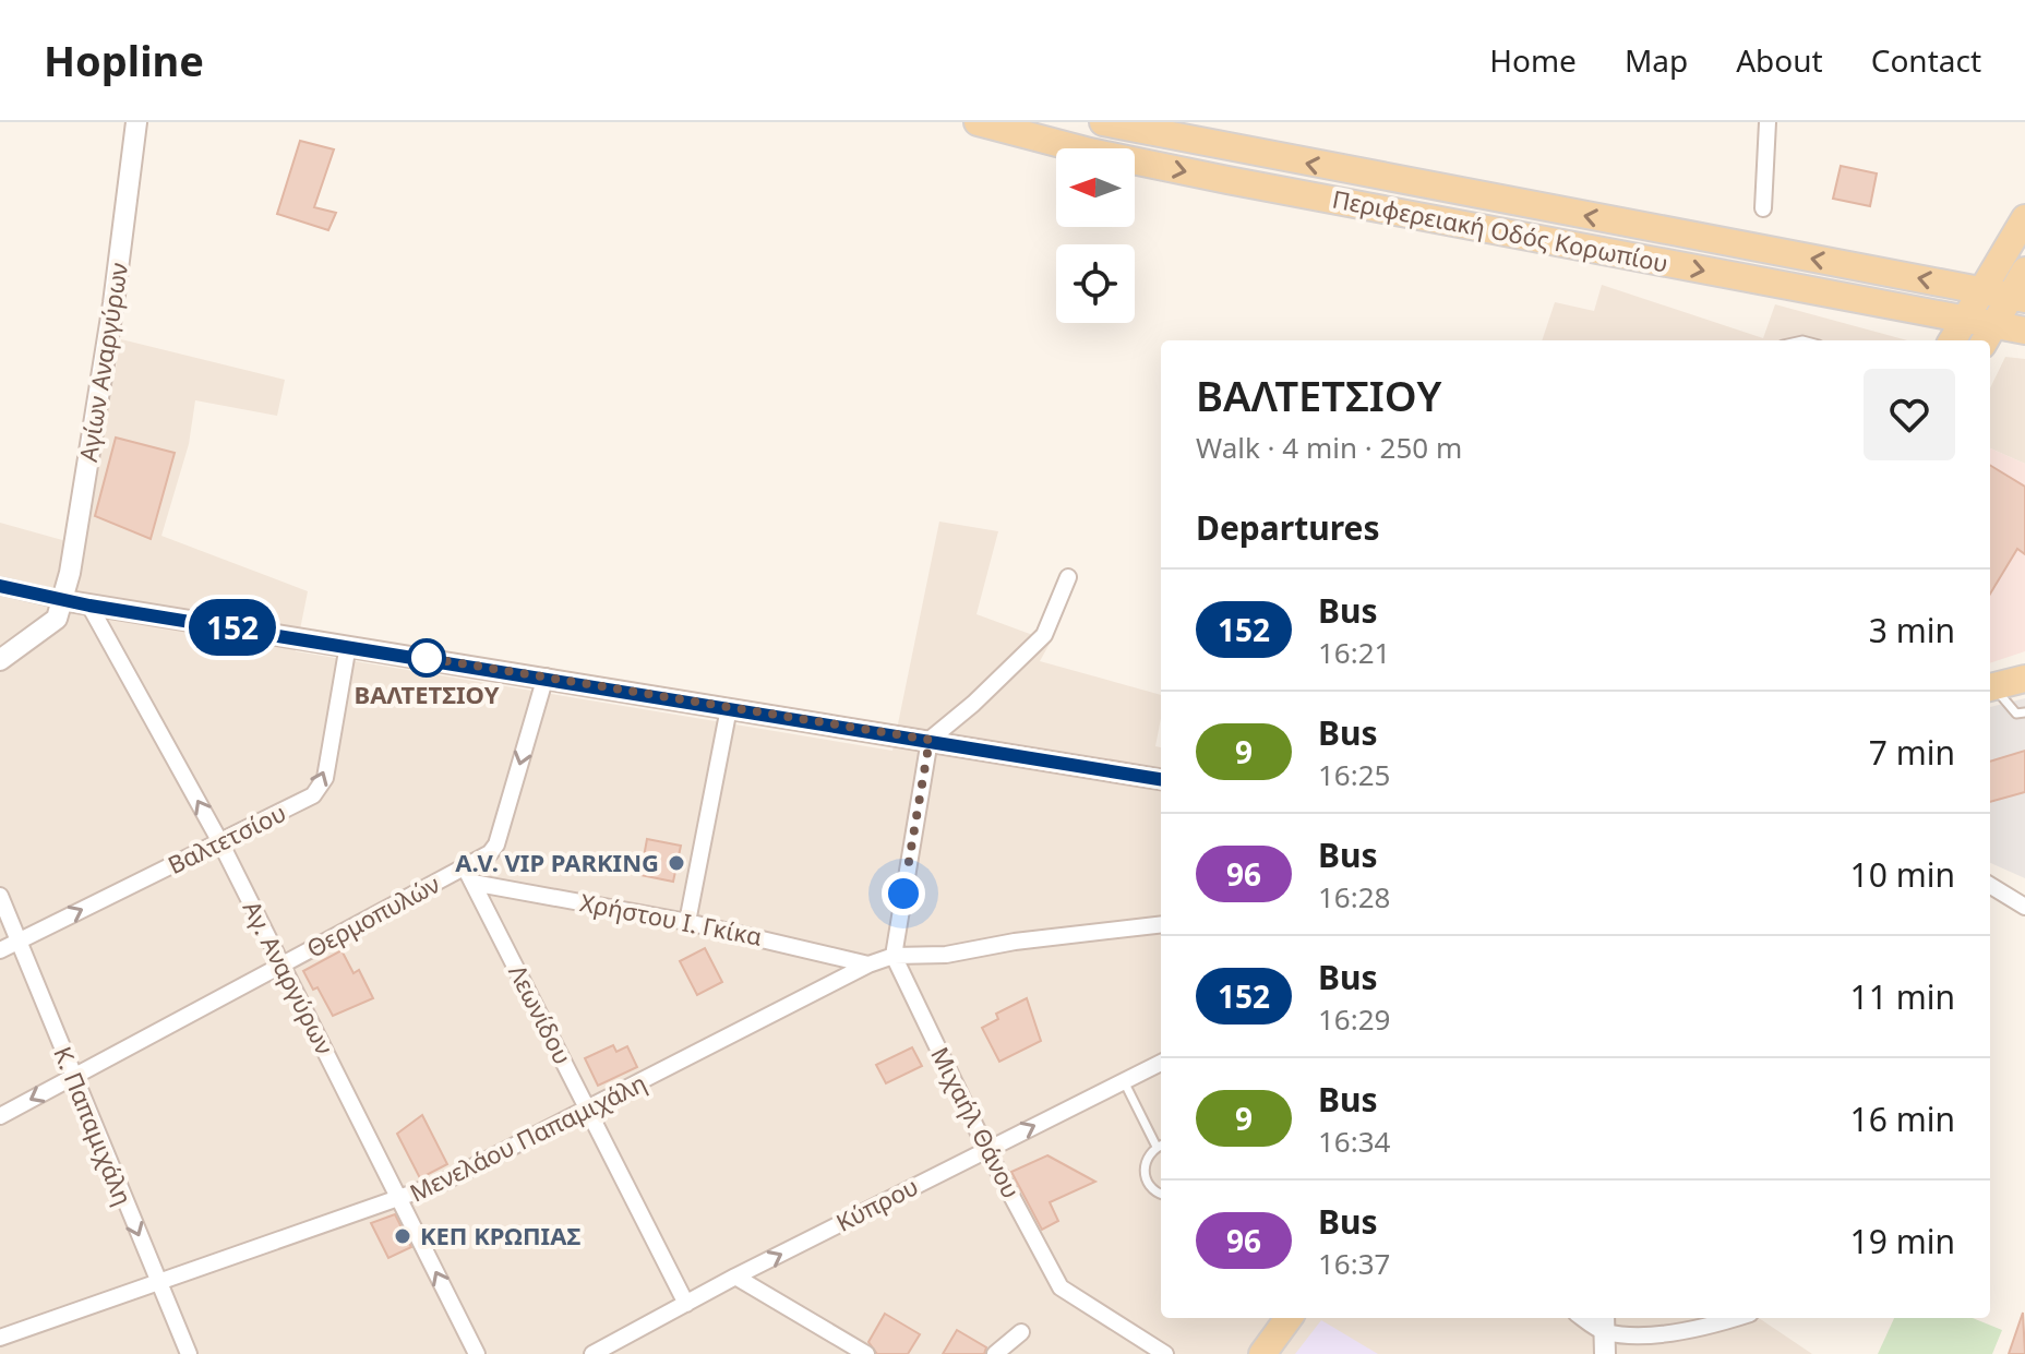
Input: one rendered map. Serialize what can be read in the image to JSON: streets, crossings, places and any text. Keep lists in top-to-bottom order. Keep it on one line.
{"streets":{"main road":["Περιφερειακή Οδός Κορωπίου"],"street":["Αγίων Αναργύρων","Βαλτετσίου","Θερμοπυλών","Χρήστου Ι. Γκίκα","Αγ. Αναργύρων","Λεωνίδου","Μιχαήλ Θάνου","Κ. Παπαμιχάλη","Μενελάου Παπαμιχάλη","Κύπρου"]},"crossings":[["Βαλτετσίου","Αγ. Αναργύρων"],["Βαλτετσίου","Κ. Παπαμιχάλη"],["Θερμοπυλών","Αγ. Αναργύρων"],["Θερμοπυλών","Λεωνίδου"],["Θερμοπυλών","Κ. Παπαμιχάλη"],["Χρήστου Ι. Γκίκα","Λεωνίδου"],["Χρήστου Ι. Γκίκα","Μενελάου Παπαμιχάλη"],["Αγ. Αναργύρων","Μενελάου Παπαμιχάλη"],["Λεωνίδου","Μενελάου Παπαμιχάλη"],["Λεωνίδου","Κύπρου"],["Μιχαήλ Θάνου","Μενελάου Παπαμιχάλη"],["Μιχαήλ Θάνου","Κύπρου"],["Κ. Παπαμιχάλη","Μενελάου Παπαμιχάλη"]],"one_way":["Βαλτετσίου","Θερμοπυλών","Αγ. Αναργύρων","Κ. Παπαμιχάλη","Κύπρου"],"places":["ΒΑΛΤΕΤΣΙΟΥ","A.V. VIP PARKING","ΚΕΠ ΚΡΩΠΙΑΣ"],"lines":["bus line 152"],"north":"left","page":{"header":"Hopline","nav":["Home","Map","About","Contact"],"on_map":"152","heading":[["ΒΑΛΤΕΤΣΙΟΥ","Walk · 4 min · 250 m"],"Departures"],"list":[{"mark":"152","name":"Bus","note":"16:21","value":"3 min"},{"mark":"9","name":"Bus","note":"16:25","value":"7 min"},{"mark":"96","name":"Bus","note":"16:28","value":"10 min"},{"mark":"152","name":"Bus","note":"16:29","value":"11 min"},{"mark":"9","name":"Bus","note":"16:34","value":"16 min"},{"mark":"96","name":"Bus","note":"16:37","value":"19 min"}]}}
